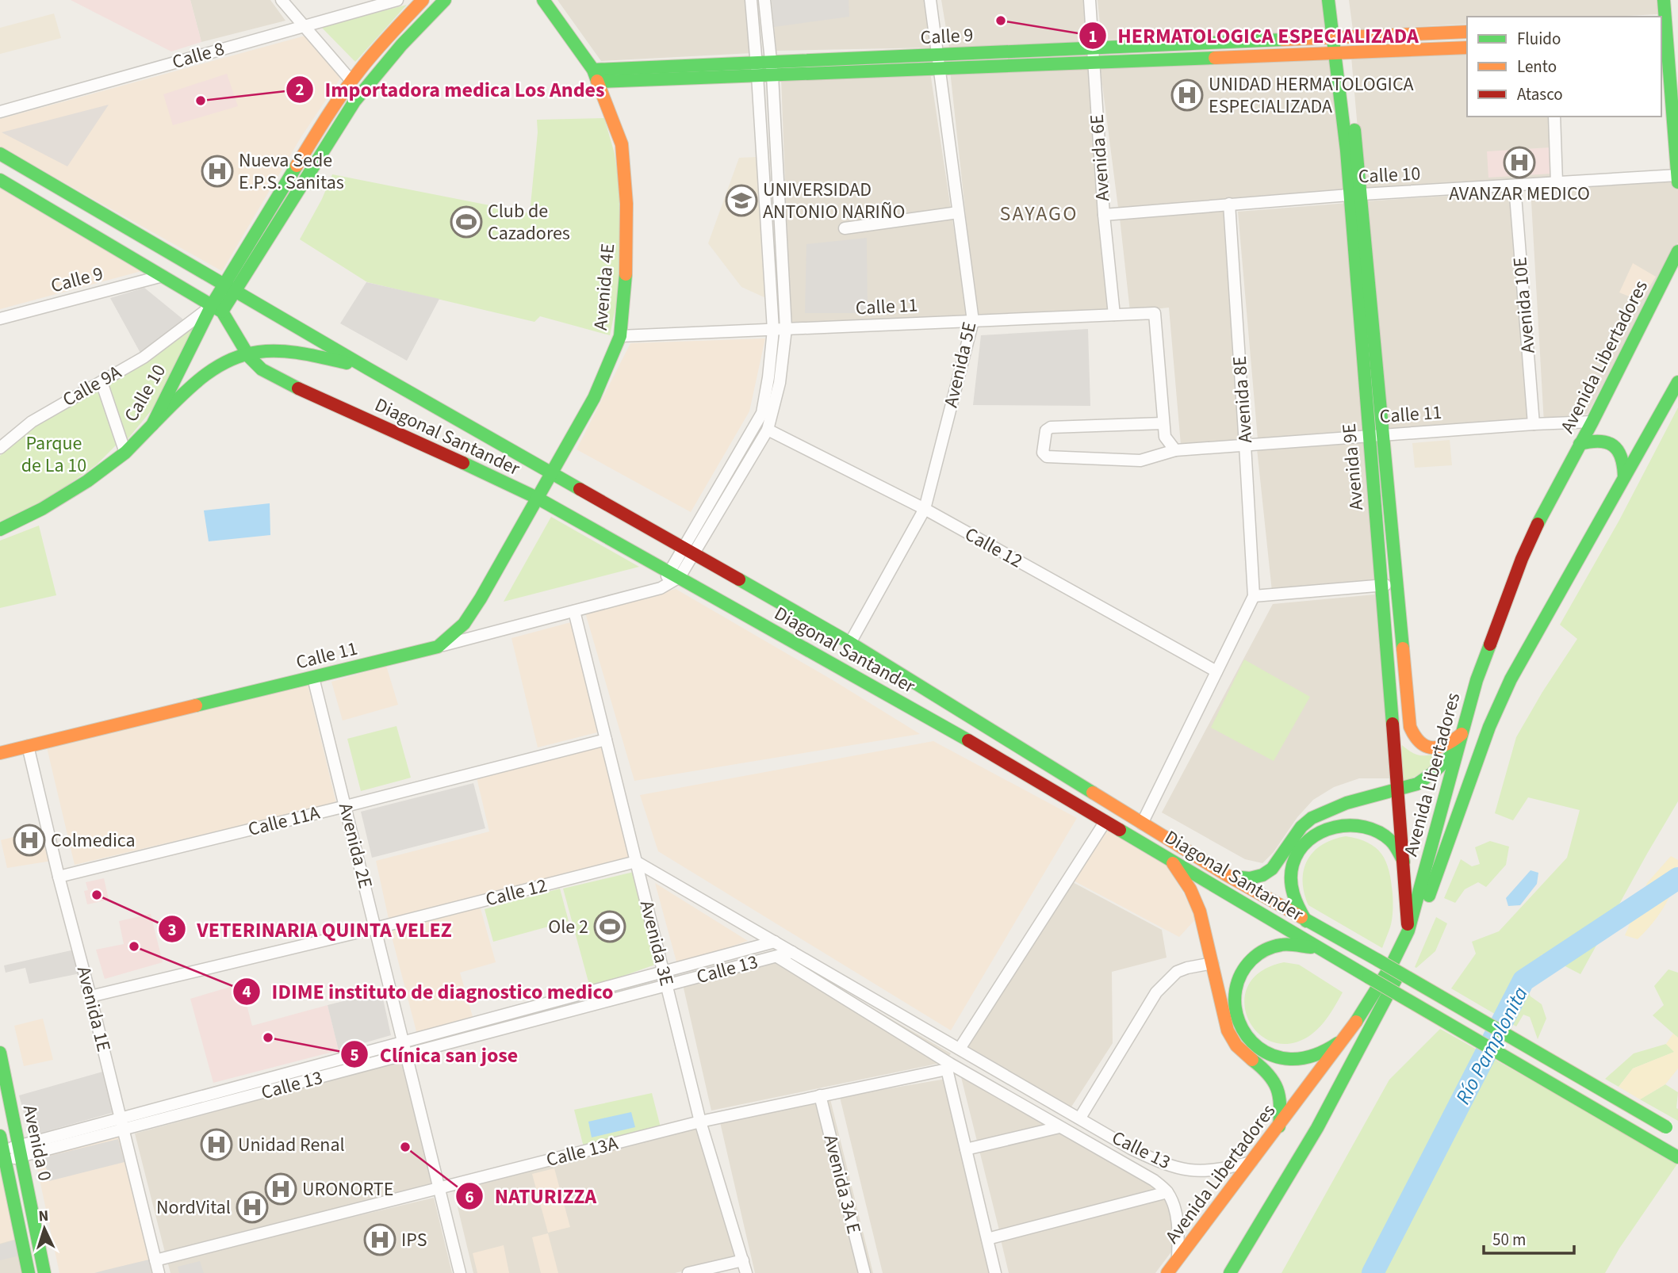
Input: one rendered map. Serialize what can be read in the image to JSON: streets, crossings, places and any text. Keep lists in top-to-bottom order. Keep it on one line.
{"streets":{"main road":["Calle 9","Calle 10","Avenida 4E","Calle 11","Avenida Libertadores","Diagonal Santander","Avenida 9E","Avenida 0"],"street":["Calle 8","Avenida 6E","Avenida 10E","Avenida 5E","Calle 9A","Avenida 8E","Calle 12","Calle 11A","Avenida 2E","Avenida 3E","Calle 13","Avenida 1E","Calle 13A","Avenida 3A E"]},"crossings":[["Calle 9","Avenida 6E"],["Calle 9","Avenida 4E"],["Calle 9","Avenida 5E"],["Calle 9","Diagonal Santander"],["Calle 9","Avenida 9E"],["Avenida 6E","Calle 10"],["Avenida 6E","Calle 11"],["Calle 10","Avenida 10E"],["Calle 10","Calle 9A"],["Calle 10","Avenida 8E"],["Calle 10","Diagonal Santander"],["Calle 10","Avenida 9E"],["Avenida 4E","Calle 11"],["Avenida 4E","Diagonal Santander"],["Avenida 10E","Calle 11"],["Calle 11","Avenida Libertadores"],["Calle 11","Avenida 5E"],["Calle 11","Avenida 8E"],["Calle 11","Diagonal Santander"],["Calle 11","Avenida 9E"],["Calle 11","Avenida 2E"],["Calle 11","Avenida 3E"],["Calle 11","Avenida 1E"],["Avenida Libertadores","Avenida 9E"],["Avenida Libertadores","Calle 13"],["Avenida 5E","Diagonal Santander"],["Avenida 5E","Calle 12"],["Calle 9A","Diagonal Santander"],["Calle 12","Avenida 2E"],["Calle 12","Avenida 3E"],["Calle 12","Avenida 1E"],["Calle 11A","Avenida 2E"],["Calle 11A","Avenida 3E"],["Calle 11A","Avenida 1E"],["Avenida 2E","Calle 13"],["Avenida 2E","Calle 13A"],["Avenida 3E","Calle 13"],["Avenida 3E","Calle 13A"],["Calle 13","Avenida 1E"],["Calle 13","Avenida 0"],["Calle 13","Calle 13A"],["Avenida 1E","Calle 13A"],["Calle 13A","Avenida 3A E"]],"districts":["SAYAGO"],"water":["Río Pamplonita"],"parks":["Parque de La 10"],"places":{"other":["HERMATOLOGICA ESPECIALIZADA","Importadora medica Los Andes","VETERINARIA QUINTA VELEZ","IDIME instituto de diagnostico medico","Clínica san jose","NATURIZZA"],"hospital":["UNIDAD HERMATOLOGICA ESPECIALIZADA","AVANZAR MEDICO","Nueva Sede E.P.S. Sanitas","Colmedica","Unidad Renal","URONORTE","NordVital","IPS"],"school or university":["UNIVERSIDAD ANTONIO NARIÑO"],"sports":["Club de Cazadores","Ole 2"]},"legend":["Fluido","Lento","Atasco"],"scale_bar":"50 m","north":"top"}
